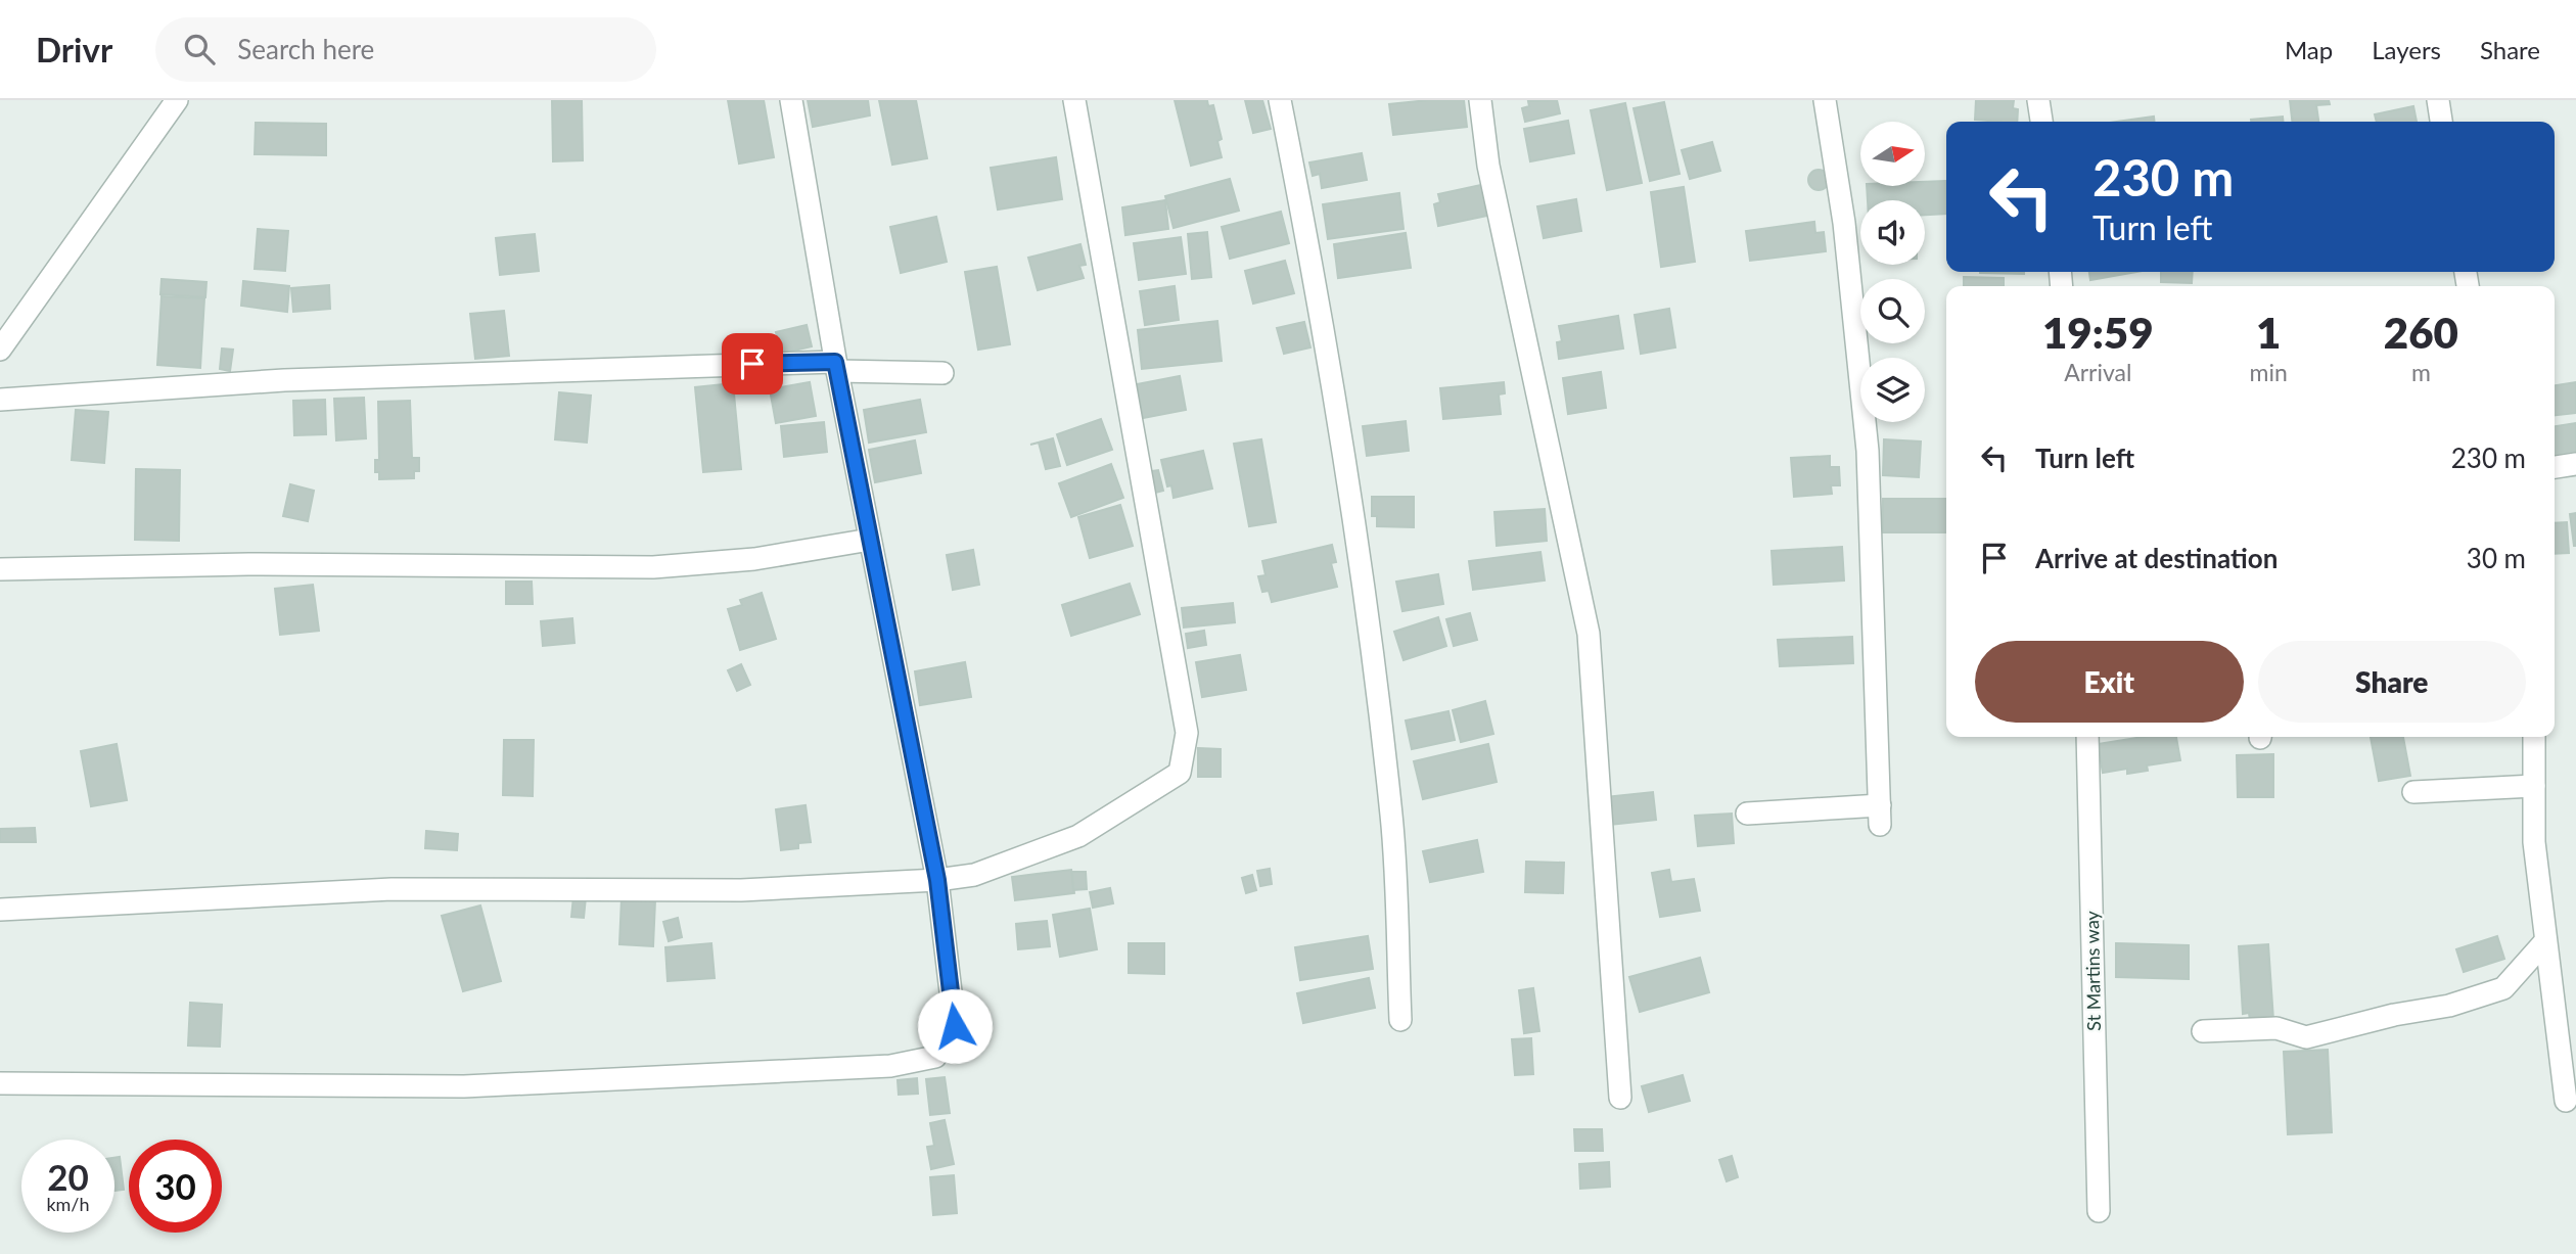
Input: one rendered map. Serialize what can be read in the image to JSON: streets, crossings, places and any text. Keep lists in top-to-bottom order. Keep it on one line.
{"streets":{"street":["St Martins way"]},"north":"right","page":{"header":"Drivr","search":"Search here","nav":["Map","Layers","Share"],"turn":["230 m","Turn left"],"eta":["19:59","Arrival","1","min","260","m"],"list":[{"name":"Turn left","value":"230 m"},{"name":"Arrive at destination","value":"30 m"}],"buttons":["Exit","Share"],"speed":"20 km/h","limit":"30"}}
